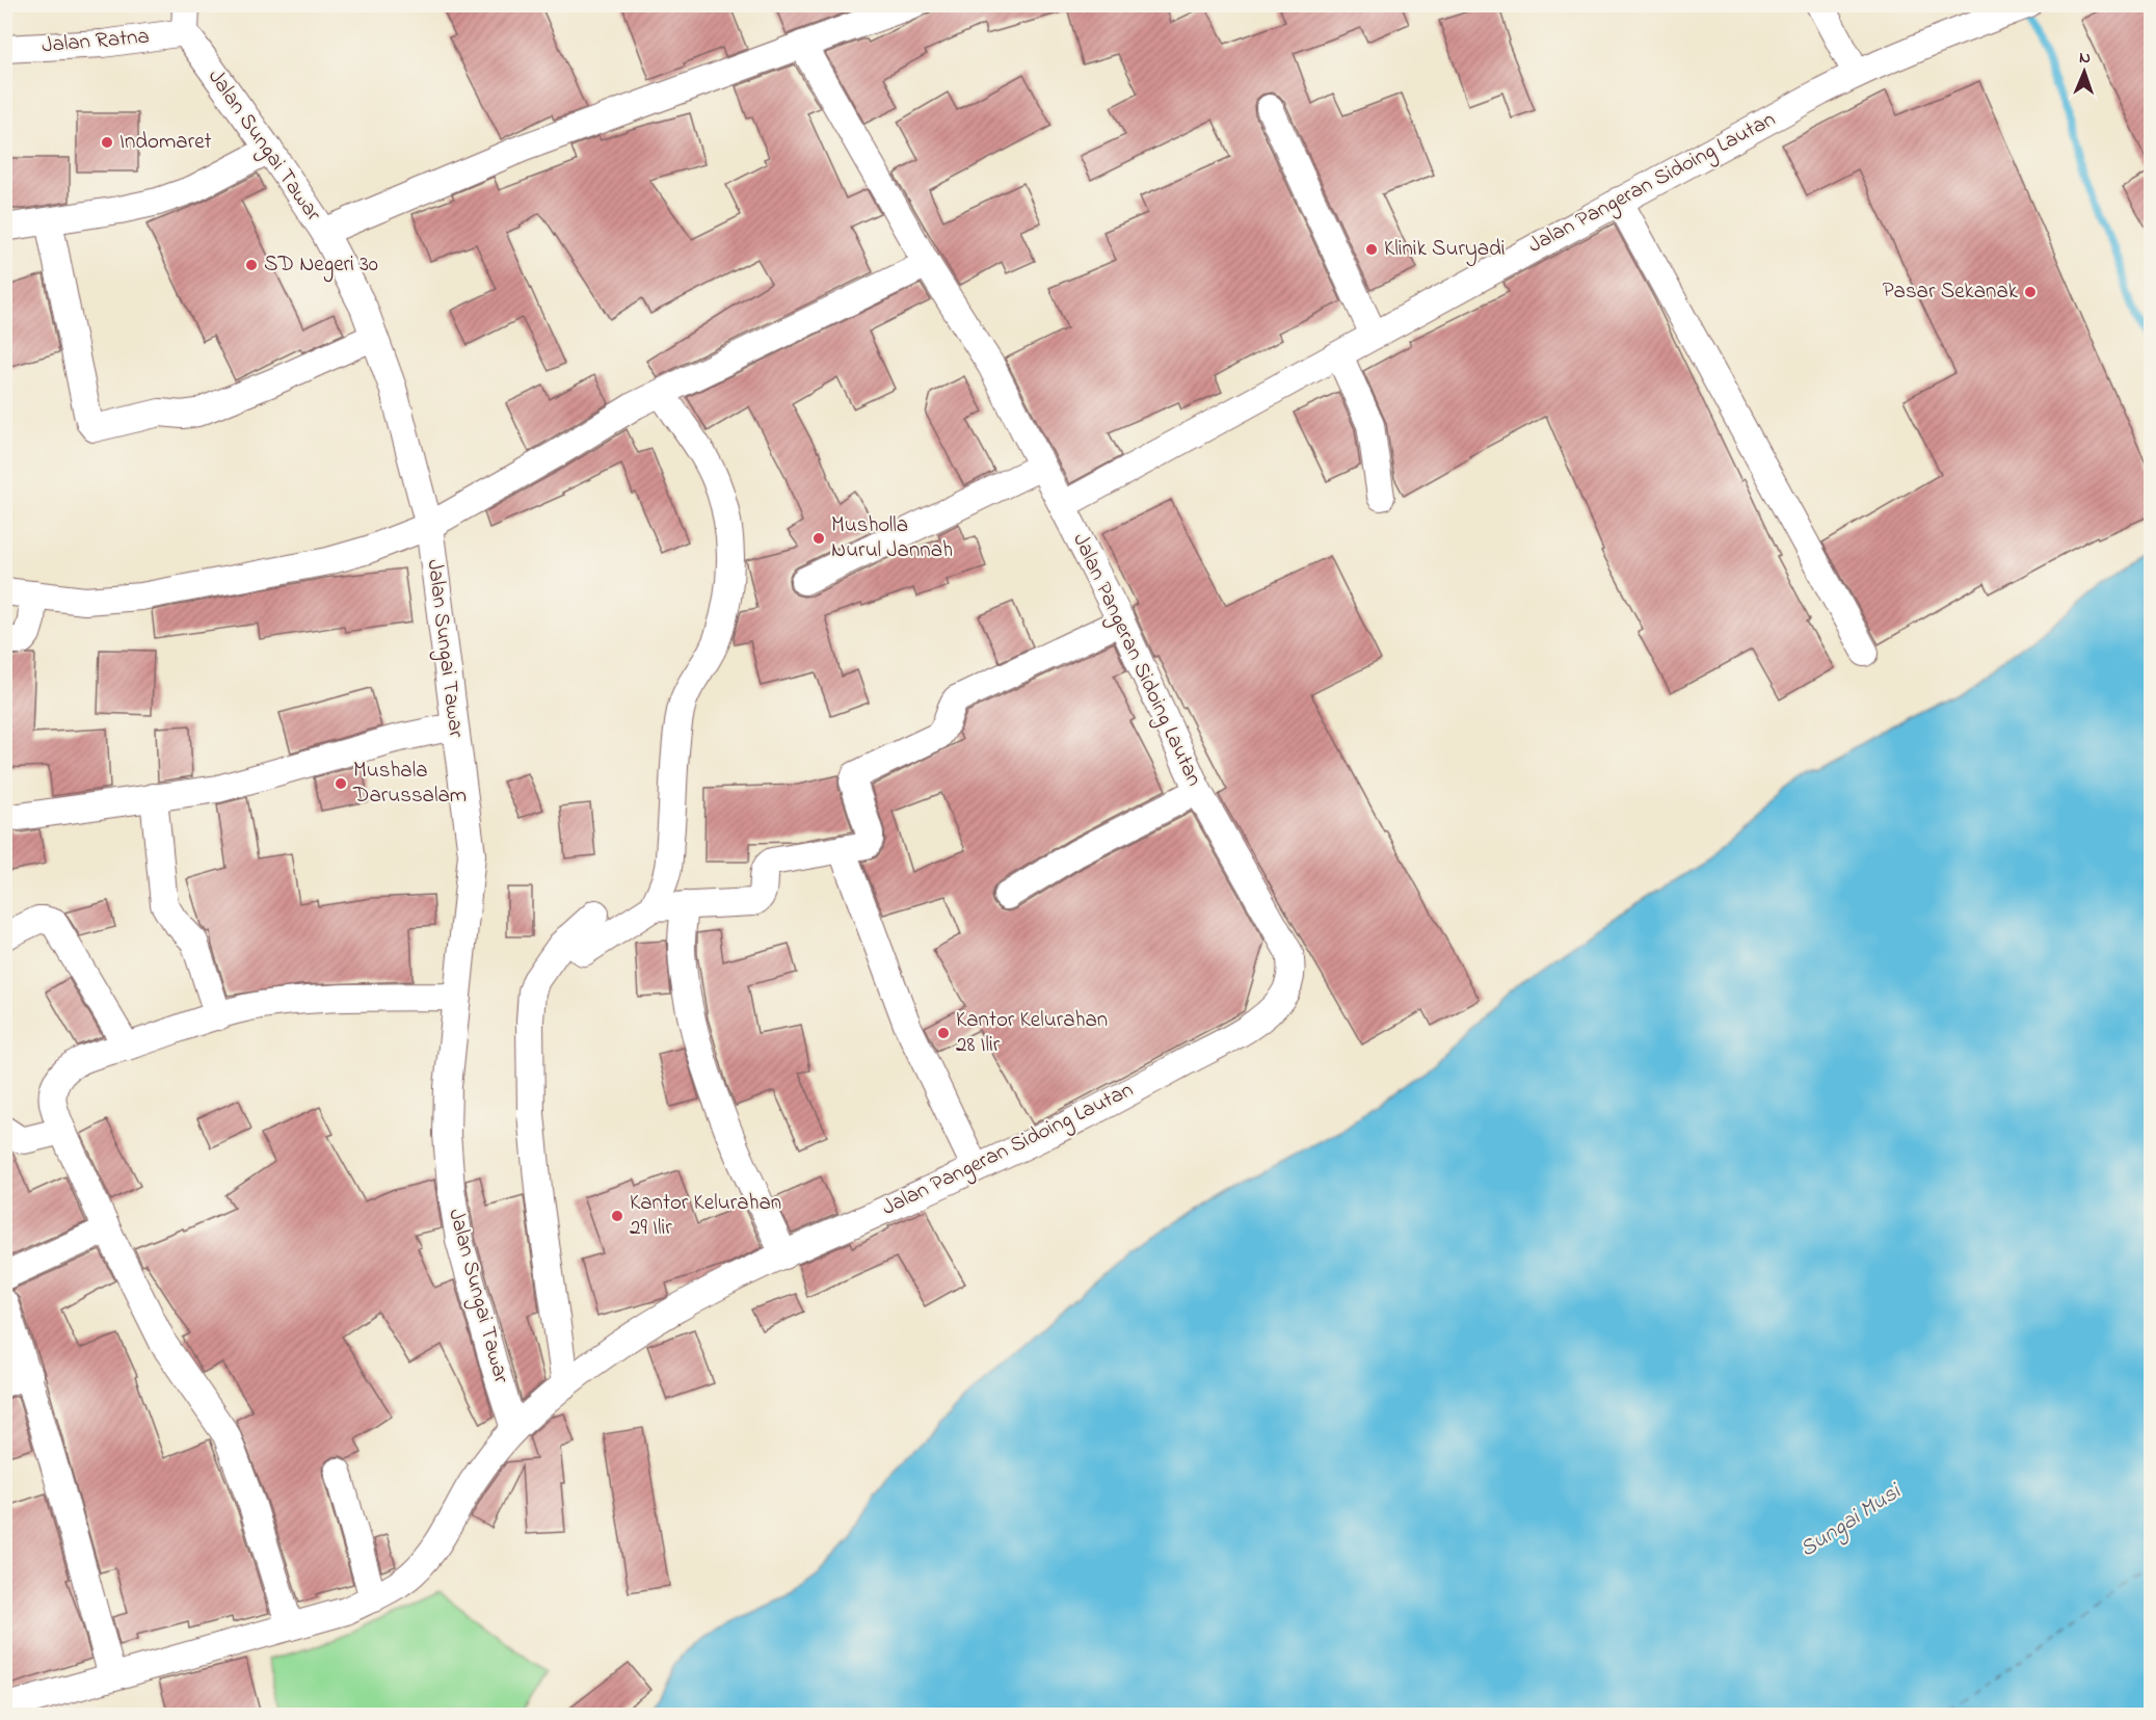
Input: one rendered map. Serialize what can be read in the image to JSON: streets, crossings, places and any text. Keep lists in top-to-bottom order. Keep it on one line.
{"streets":{"street":["Jalan Ratna","Jalan Sungai Tawar","Jalan Pangeran Sidoing Lautan"]},"crossings":[["Jalan Ratna","Jalan Sungai Tawar"],["Jalan Sungai Tawar","Jalan Pangeran Sidoing Lautan"]],"water":["Sungai Musi"],"places":["Indomaret","Klinik Suryadi","SD Negeri 30","Pasar Sekanak","Musholla Nurul Jannah","Mushala Darussalam","Kantor Kelurahan 28 Ilir","Kantor Kelurahan 29 Ilir"],"north":"top"}
